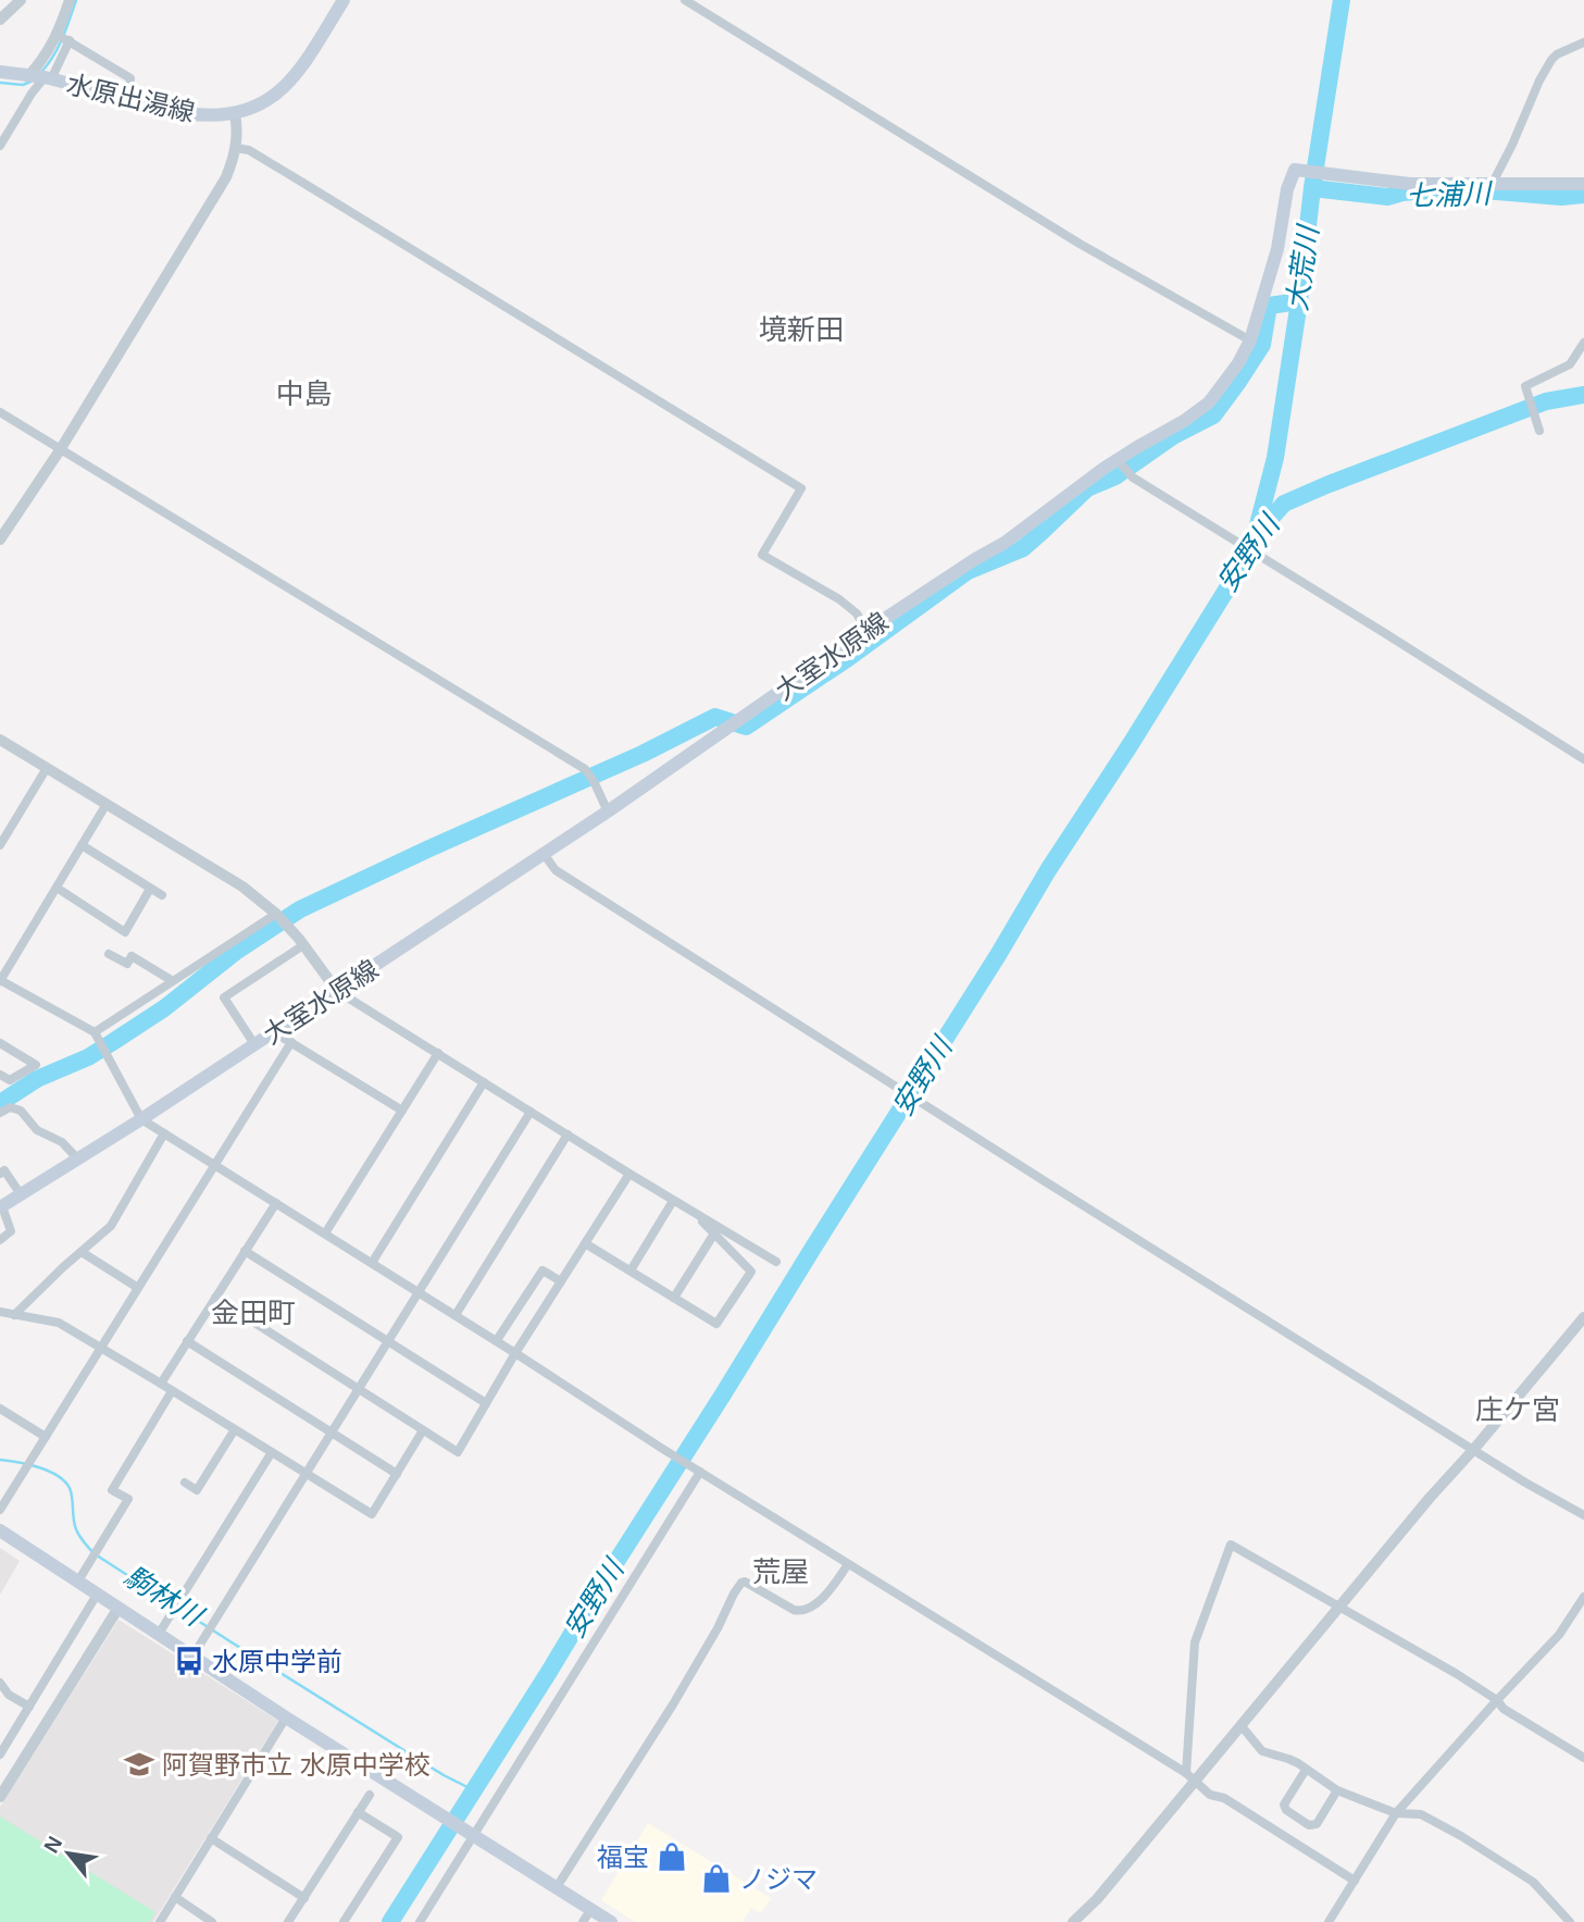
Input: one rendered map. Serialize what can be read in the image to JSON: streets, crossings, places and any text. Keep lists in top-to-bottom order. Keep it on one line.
{"streets":{"main road":["水原出湯線","大室水原線"]},"districts":["境新田","中島","金田町","庄ケ宮","荒屋"],"water":["七浦川","大荒川","安野川","駒林川"],"places":{"bus stop":["水原中学前"],"school or university":["阿賀野市立 水原中学校"],"shop":["福宝","ノジマ"]},"north":"top left"}
